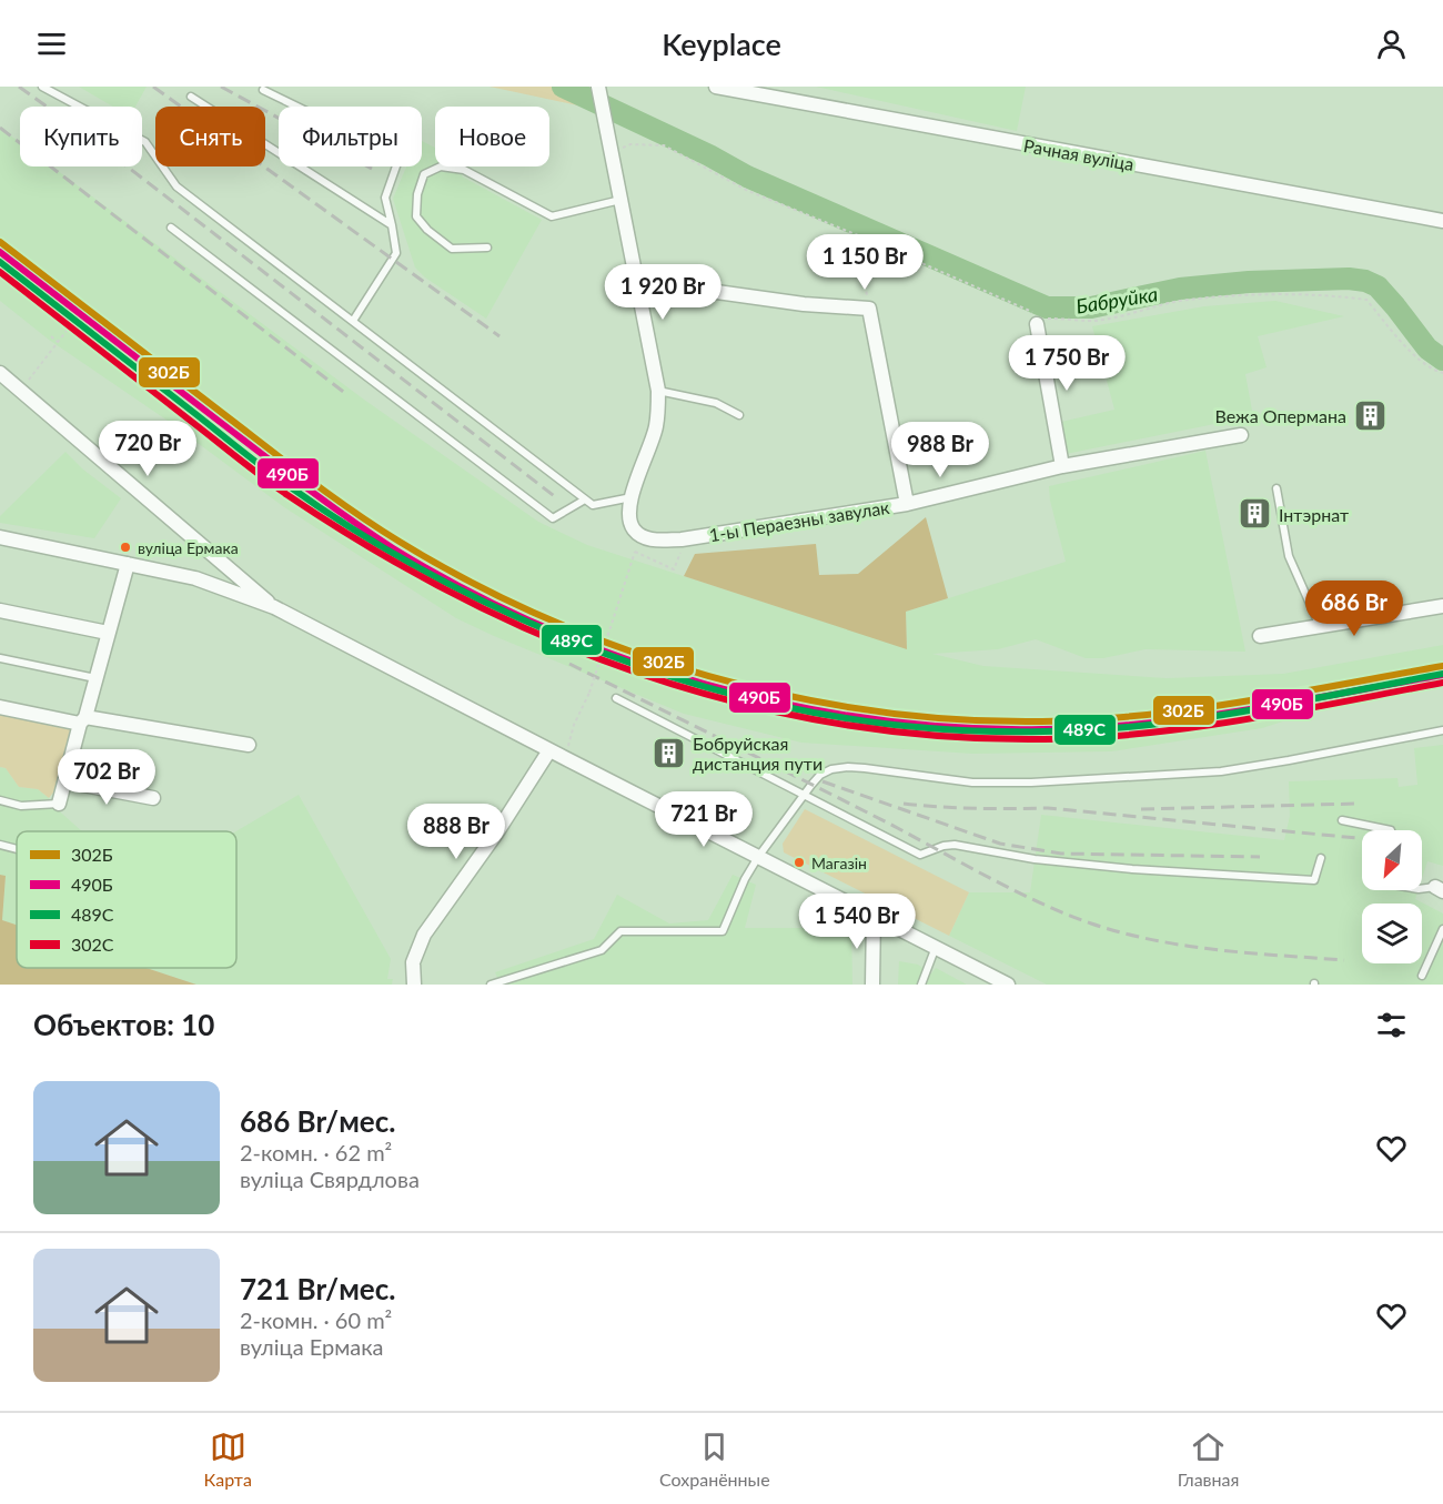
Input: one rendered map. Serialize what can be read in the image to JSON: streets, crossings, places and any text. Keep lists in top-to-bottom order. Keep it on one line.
{"streets":{"street":["Рачная вуліца","1-ы Пераезны завулак"]},"water":["Бабруйка"],"places":{"building":["Вежа Опермана","Інтэрнат","Бобруйская дистанция пути"],"other":["вуліца Ермака","Магазін"]},"lines":["transit line 302Б","transit line 490Б","transit line 489С","transit line 302С"],"legend":["302Б","490Б","489С","302С"],"north":"bottom left","page":{"header":"Keyplace","chip":["Купить","Снять","Фильтры","Новое"],"price":["1 150 Br","1 920 Br","1 750 Br","720 Br","988 Br","686 Br","702 Br","721 Br","888 Br","1 540 Br"],"heading":"Объектов: 10","list":[{"name":"686 Br/мес.","note":"2-комн. · 62 m² · вуліца Свярдлова"},{"name":"721 Br/мес.","note":"2-комн. · 60 m² · вуліца Ермака"}],"tabs":["Карта","Сохранённые","Главная"]}}
